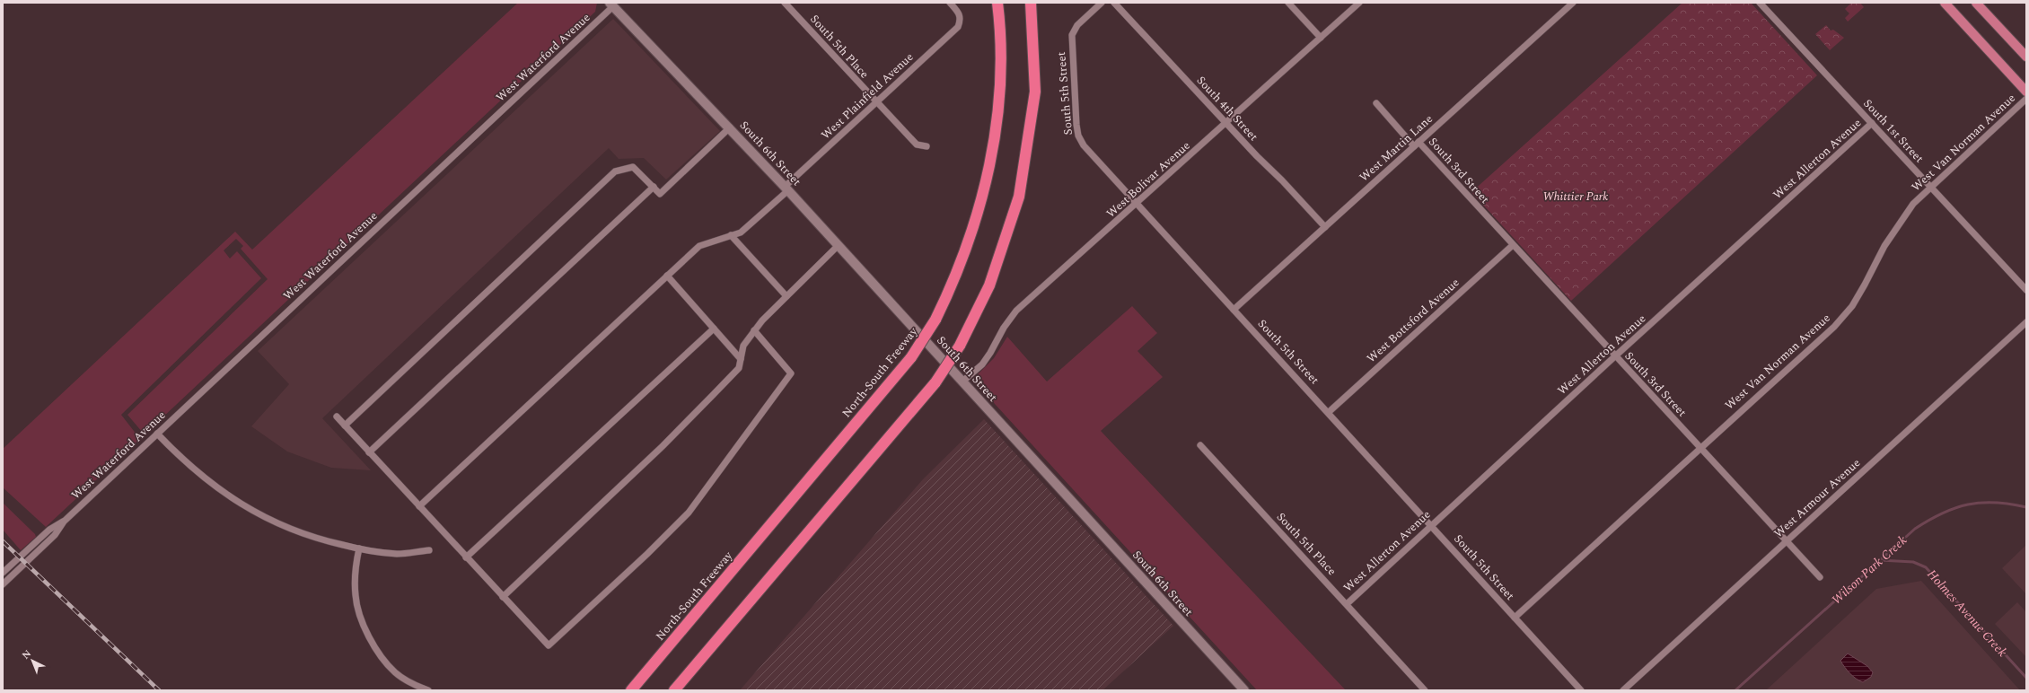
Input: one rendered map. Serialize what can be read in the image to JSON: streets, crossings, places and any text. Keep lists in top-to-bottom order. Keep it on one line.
{"streets":{"highway":["North-South Freeway"],"street":["South 5th Place","West Waterford Avenue","South 5th Street","West Plainfield Avenue","South 4th Street","South 1st Street","West Van Norman Avenue","West Martin Lane","South 6th Street","West Allerton Avenue","South 3rd Street","West Bolivar Avenue","West Bottsford Avenue","West Armour Avenue"]},"crossings":[["South 5th Place","West Plainfield Avenue"],["South 5th Place","West Allerton Avenue"],["West Waterford Avenue","South 6th Street"],["South 5th Street","West Van Norman Avenue"],["South 5th Street","West Martin Lane"],["South 5th Street","West Allerton Avenue"],["South 5th Street","West Bolivar Avenue"],["South 5th Street","West Bottsford Avenue"],["West Plainfield Avenue","South 6th Street"],["South 4th Street","West Martin Lane"],["South 4th Street","West Bolivar Avenue"],["South 1st Street","West Van Norman Avenue"],["South 1st Street","West Allerton Avenue"],["West Van Norman Avenue","South 3rd Street"],["West Martin Lane","South 3rd Street"],["South 6th Street","West Bolivar Avenue"],["West Allerton Avenue","South 3rd Street"],["South 3rd Street","West Bottsford Avenue"],["South 3rd Street","West Armour Avenue"]],"water":["Wilson Park Creek","Holmes Avenue Creek"],"parks":["Whittier Park"],"north":"top left"}
